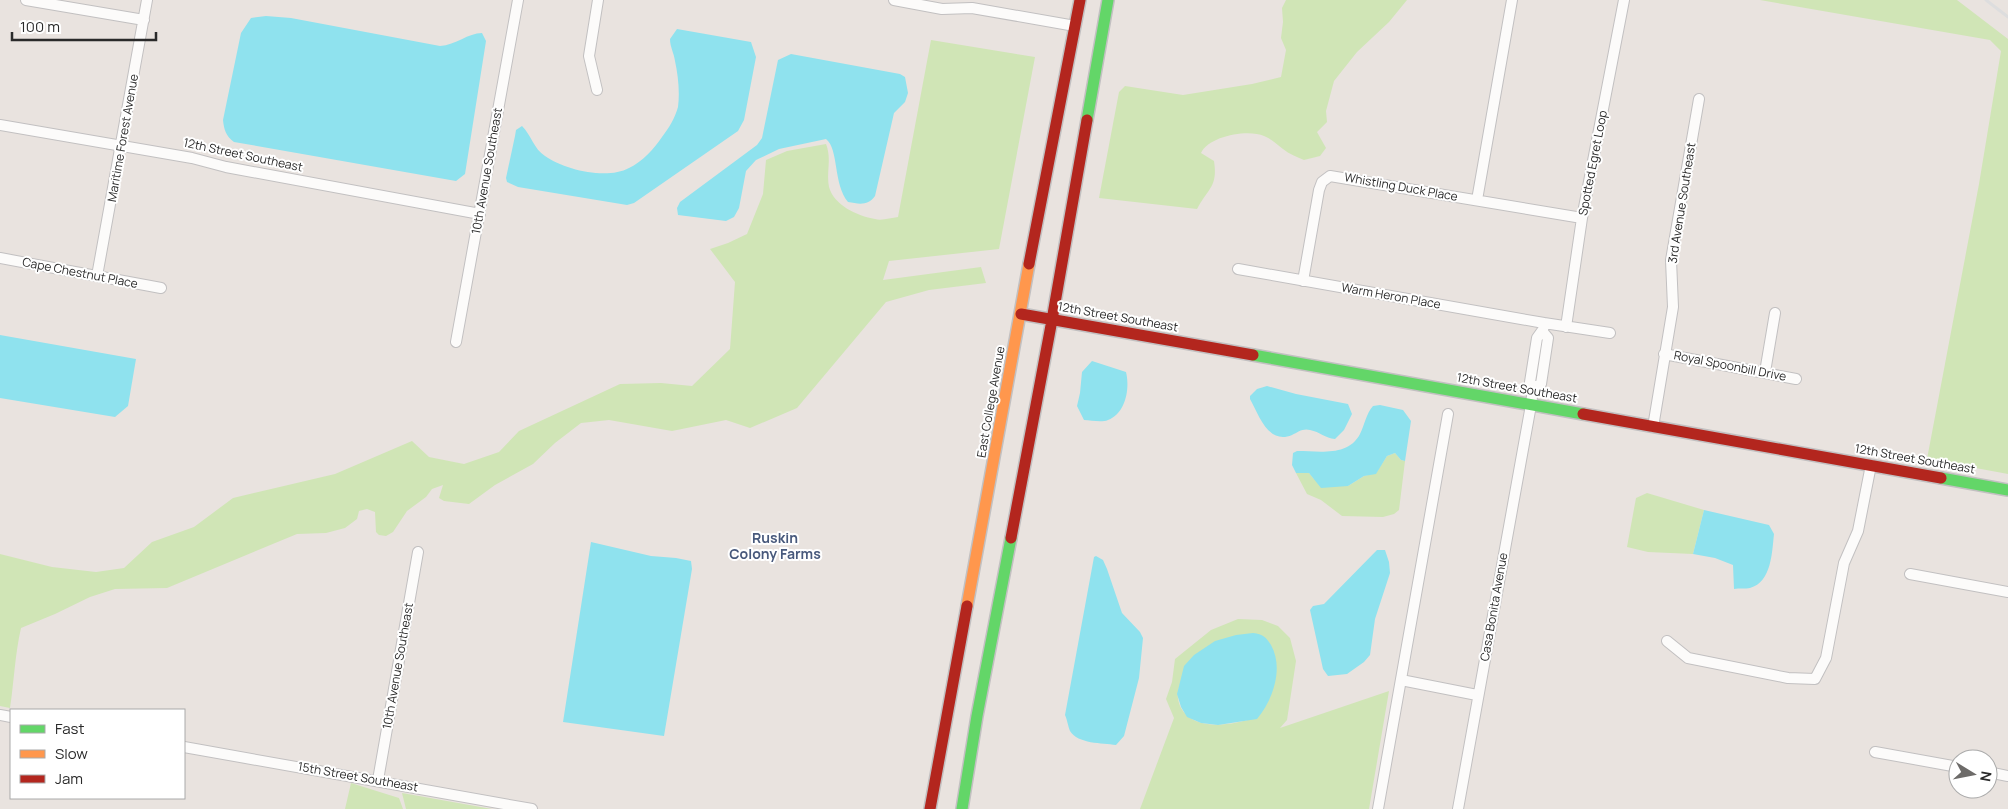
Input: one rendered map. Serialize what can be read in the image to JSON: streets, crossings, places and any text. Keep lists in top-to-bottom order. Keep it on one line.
{"streets":{"main road":["12th Street Southeast","East College Avenue"],"street":["Maritime Forest Avenue","Spotted Egret Loop","10th Avenue Southeast","Whistling Duck Place","3rd Avenue Southeast","Cape Chestnut Place","Warm Heron Place","Royal Spoonbill Drive","Casa Bonita Avenue","15th Street Southeast"]},"crossings":[["Maritime Forest Avenue","12th Street Southeast"],["Maritime Forest Avenue","Cape Chestnut Place"],["12th Street Southeast","10th Avenue Southeast"],["12th Street Southeast","3rd Avenue Southeast"],["12th Street Southeast","East College Avenue"],["12th Street Southeast","Casa Bonita Avenue"],["Spotted Egret Loop","Whistling Duck Place"],["Spotted Egret Loop","Warm Heron Place"],["10th Avenue Southeast","15th Street Southeast"],["Whistling Duck Place","Warm Heron Place"],["3rd Avenue Southeast","Royal Spoonbill Drive"],["Warm Heron Place","Casa Bonita Avenue"]],"districts":["Ruskin Colony Farms"],"legend":["Fast","Slow","Jam"],"scale_bar":"100 m","north":"right"}
